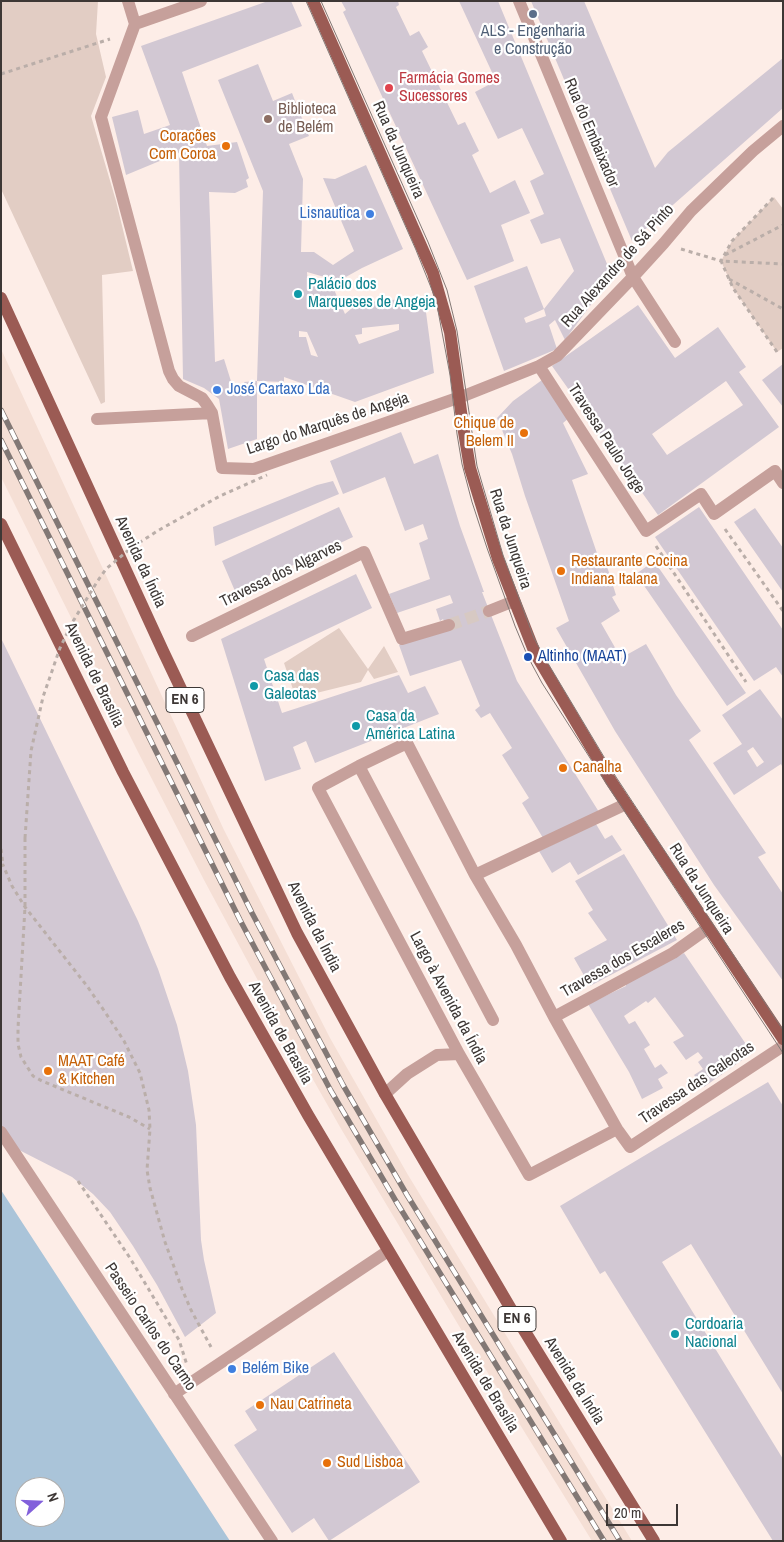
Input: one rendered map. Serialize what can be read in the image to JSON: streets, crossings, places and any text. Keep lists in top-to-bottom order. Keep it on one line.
{"streets":{"main road":["Rua da Junqueira","Avenida da Índia","Avenida de Brasília","EN 6"],"street":["Rua do Embaixador","Rua Alexandre de Sá Pinto","Largo do Marquês de Angeja","Travessa Paulo Jorge","Travessa dos Algarves","Travessa dos Escaleres","Largo à Avenida da Índia","Travessa das Galeotas","Passeio Carlos do Carmo"]},"crossings":[["Rua do Embaixador","Rua Alexandre de Sá Pinto"],["Rua da Junqueira","Rua Alexandre de Sá Pinto"],["Rua da Junqueira","Largo do Marquês de Angeja"],["Rua da Junqueira","Travessa dos Escaleres"],["Rua Alexandre de Sá Pinto","Largo do Marquês de Angeja"],["Rua Alexandre de Sá Pinto","Travessa Paulo Jorge"],["Travessa dos Escaleres","Largo à Avenida da Índia"],["Largo à Avenida da Índia","Travessa das Galeotas"]],"places":["ALS - Engenharia e Construção","Farmácia Gomes Sucessores","Biblioteca de Belém","Corações Com Coroa","Lisnautica","Palácio dos Marqueses de Angeja","José Cartaxo Lda","Chique de Belem II","Restaurante Cocina Indiana Italana","Altinho (MAAT)","Casa das Galeotas","Casa da América Latina","Canalha","MAAT Café & Kitchen","Cordoaria Nacional","Belém Bike","Nau Catrineta","Sud Lisboa"],"scale_bar":"20 m","north":"right"}
